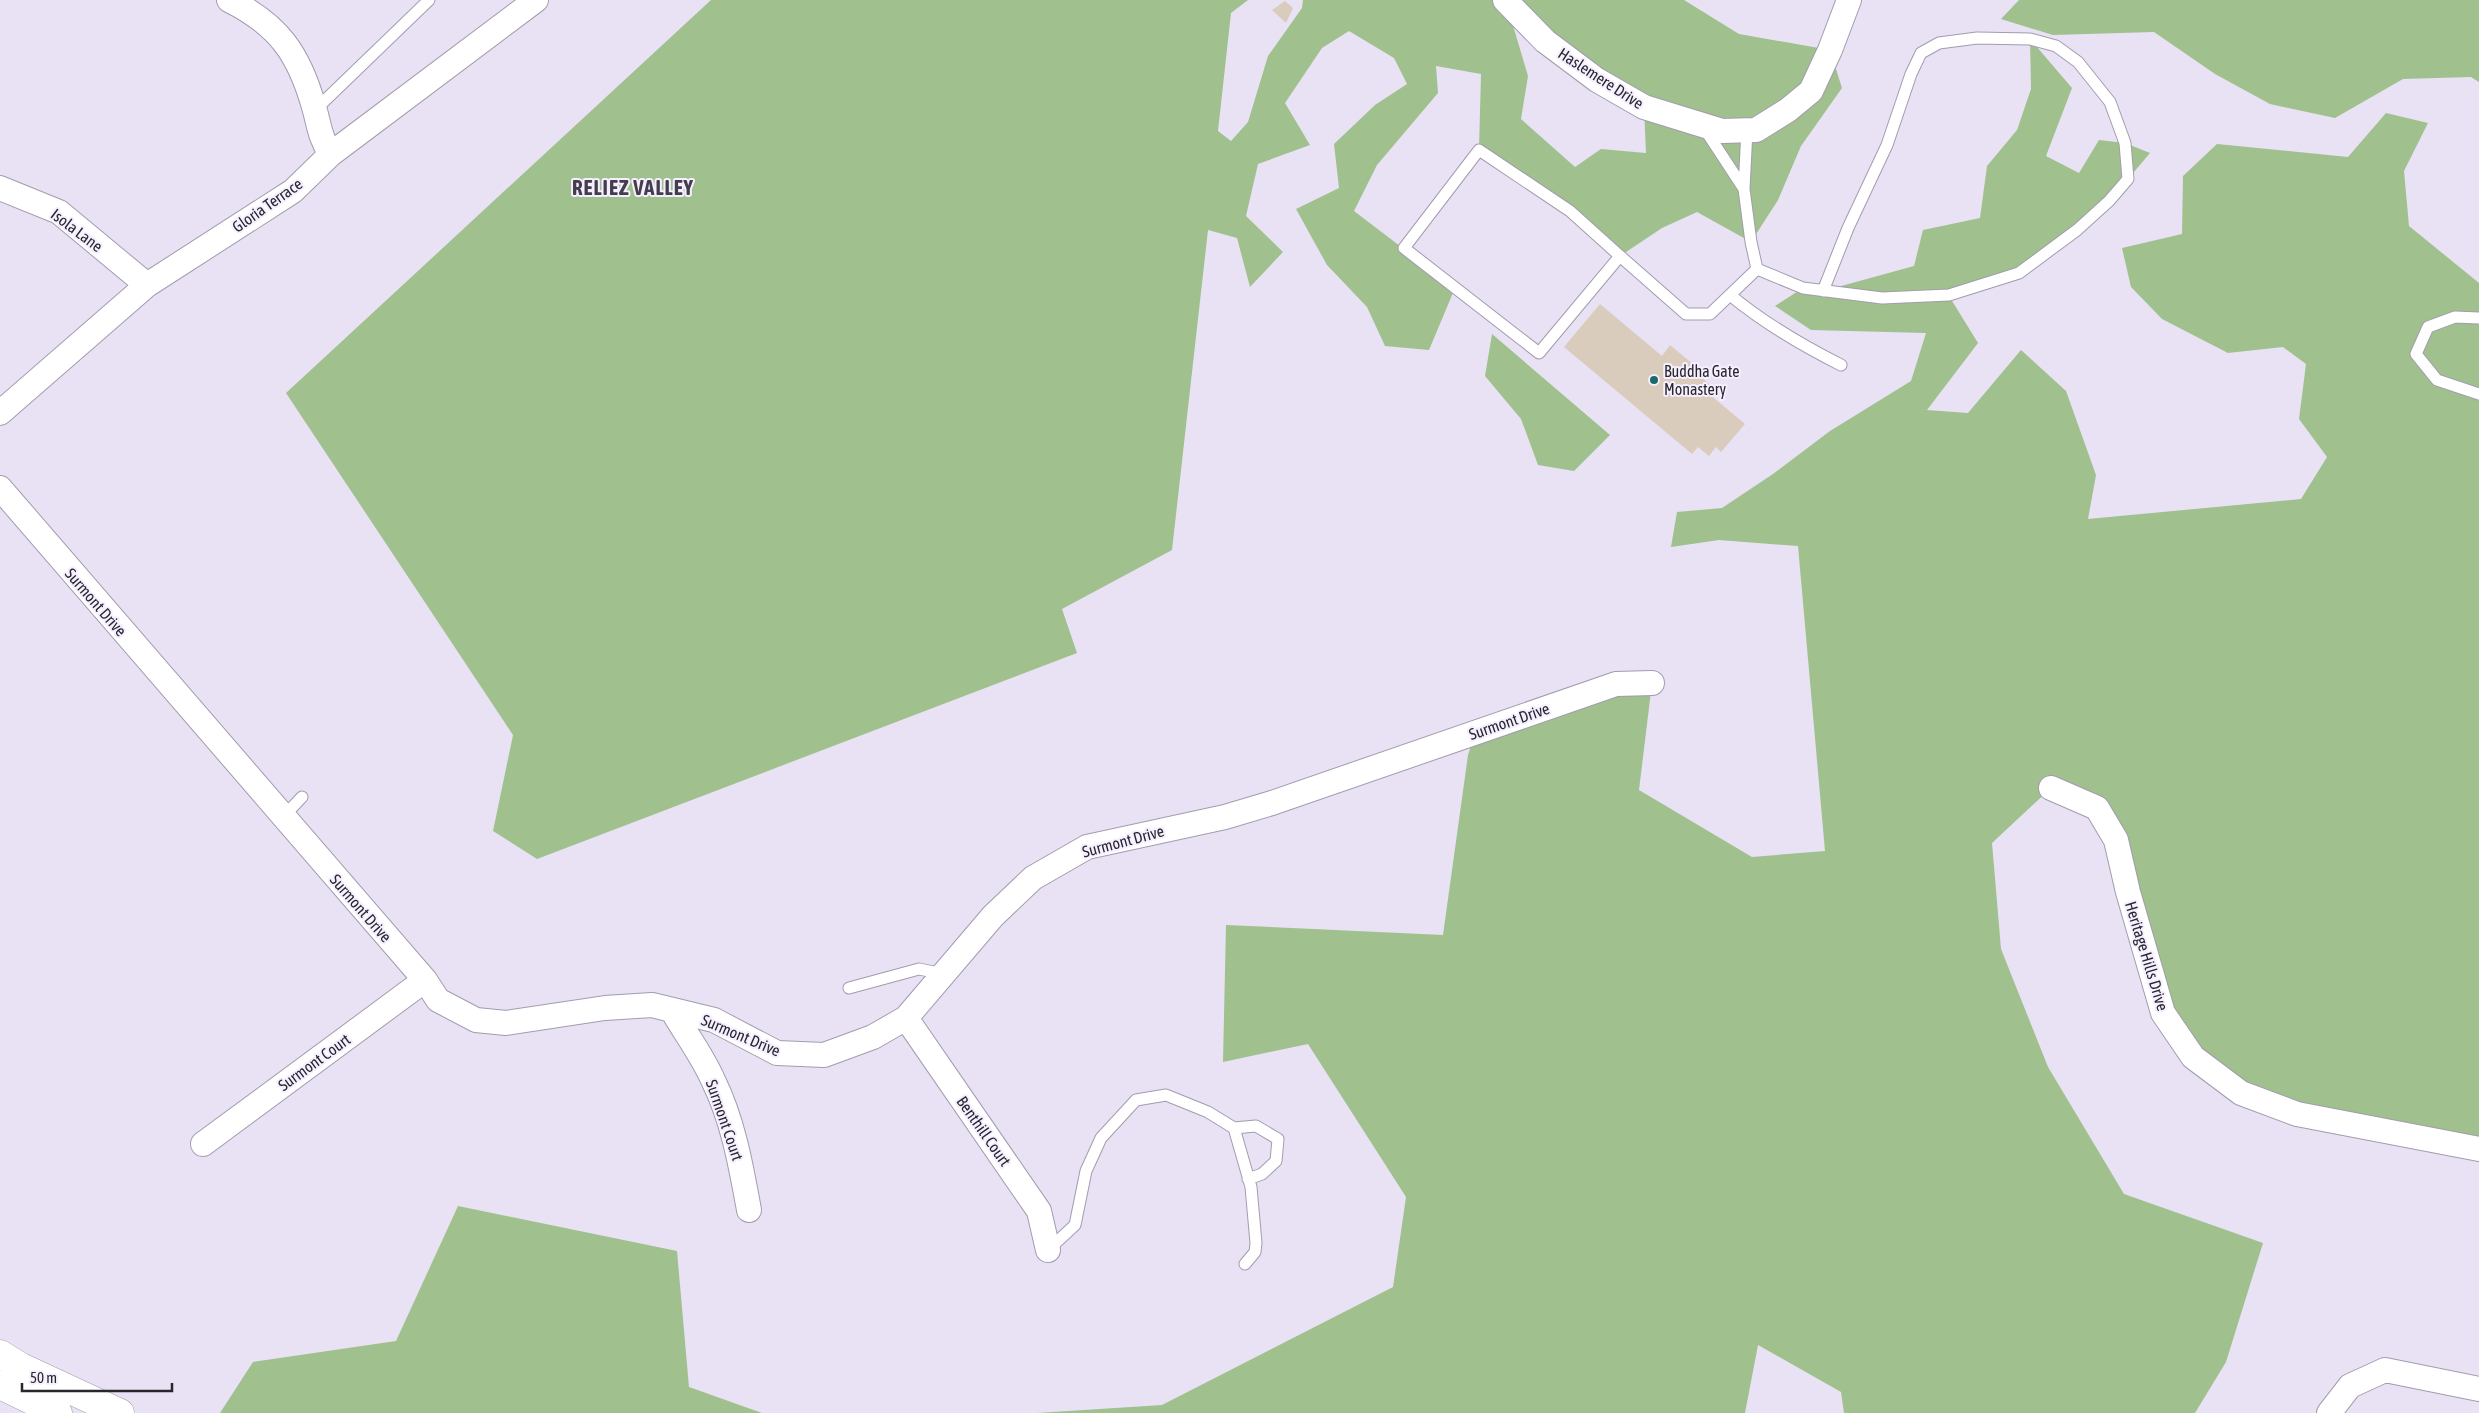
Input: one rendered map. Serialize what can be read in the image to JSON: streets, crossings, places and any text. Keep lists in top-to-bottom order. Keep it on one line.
{"streets":{"street":["Haslemere Drive","Gloria Terrace","Isola Lane","Surmont Drive","Heritage Hills Drive","Surmont Court","Benthill Court"]},"crossings":[["Gloria Terrace","Isola Lane"],["Surmont Drive","Surmont Court"],["Surmont Drive","Benthill Court"]],"districts":["RELIEZ VALLEY"],"places":["Buddha Gate Monastery"],"scale_bar":"50 m"}
